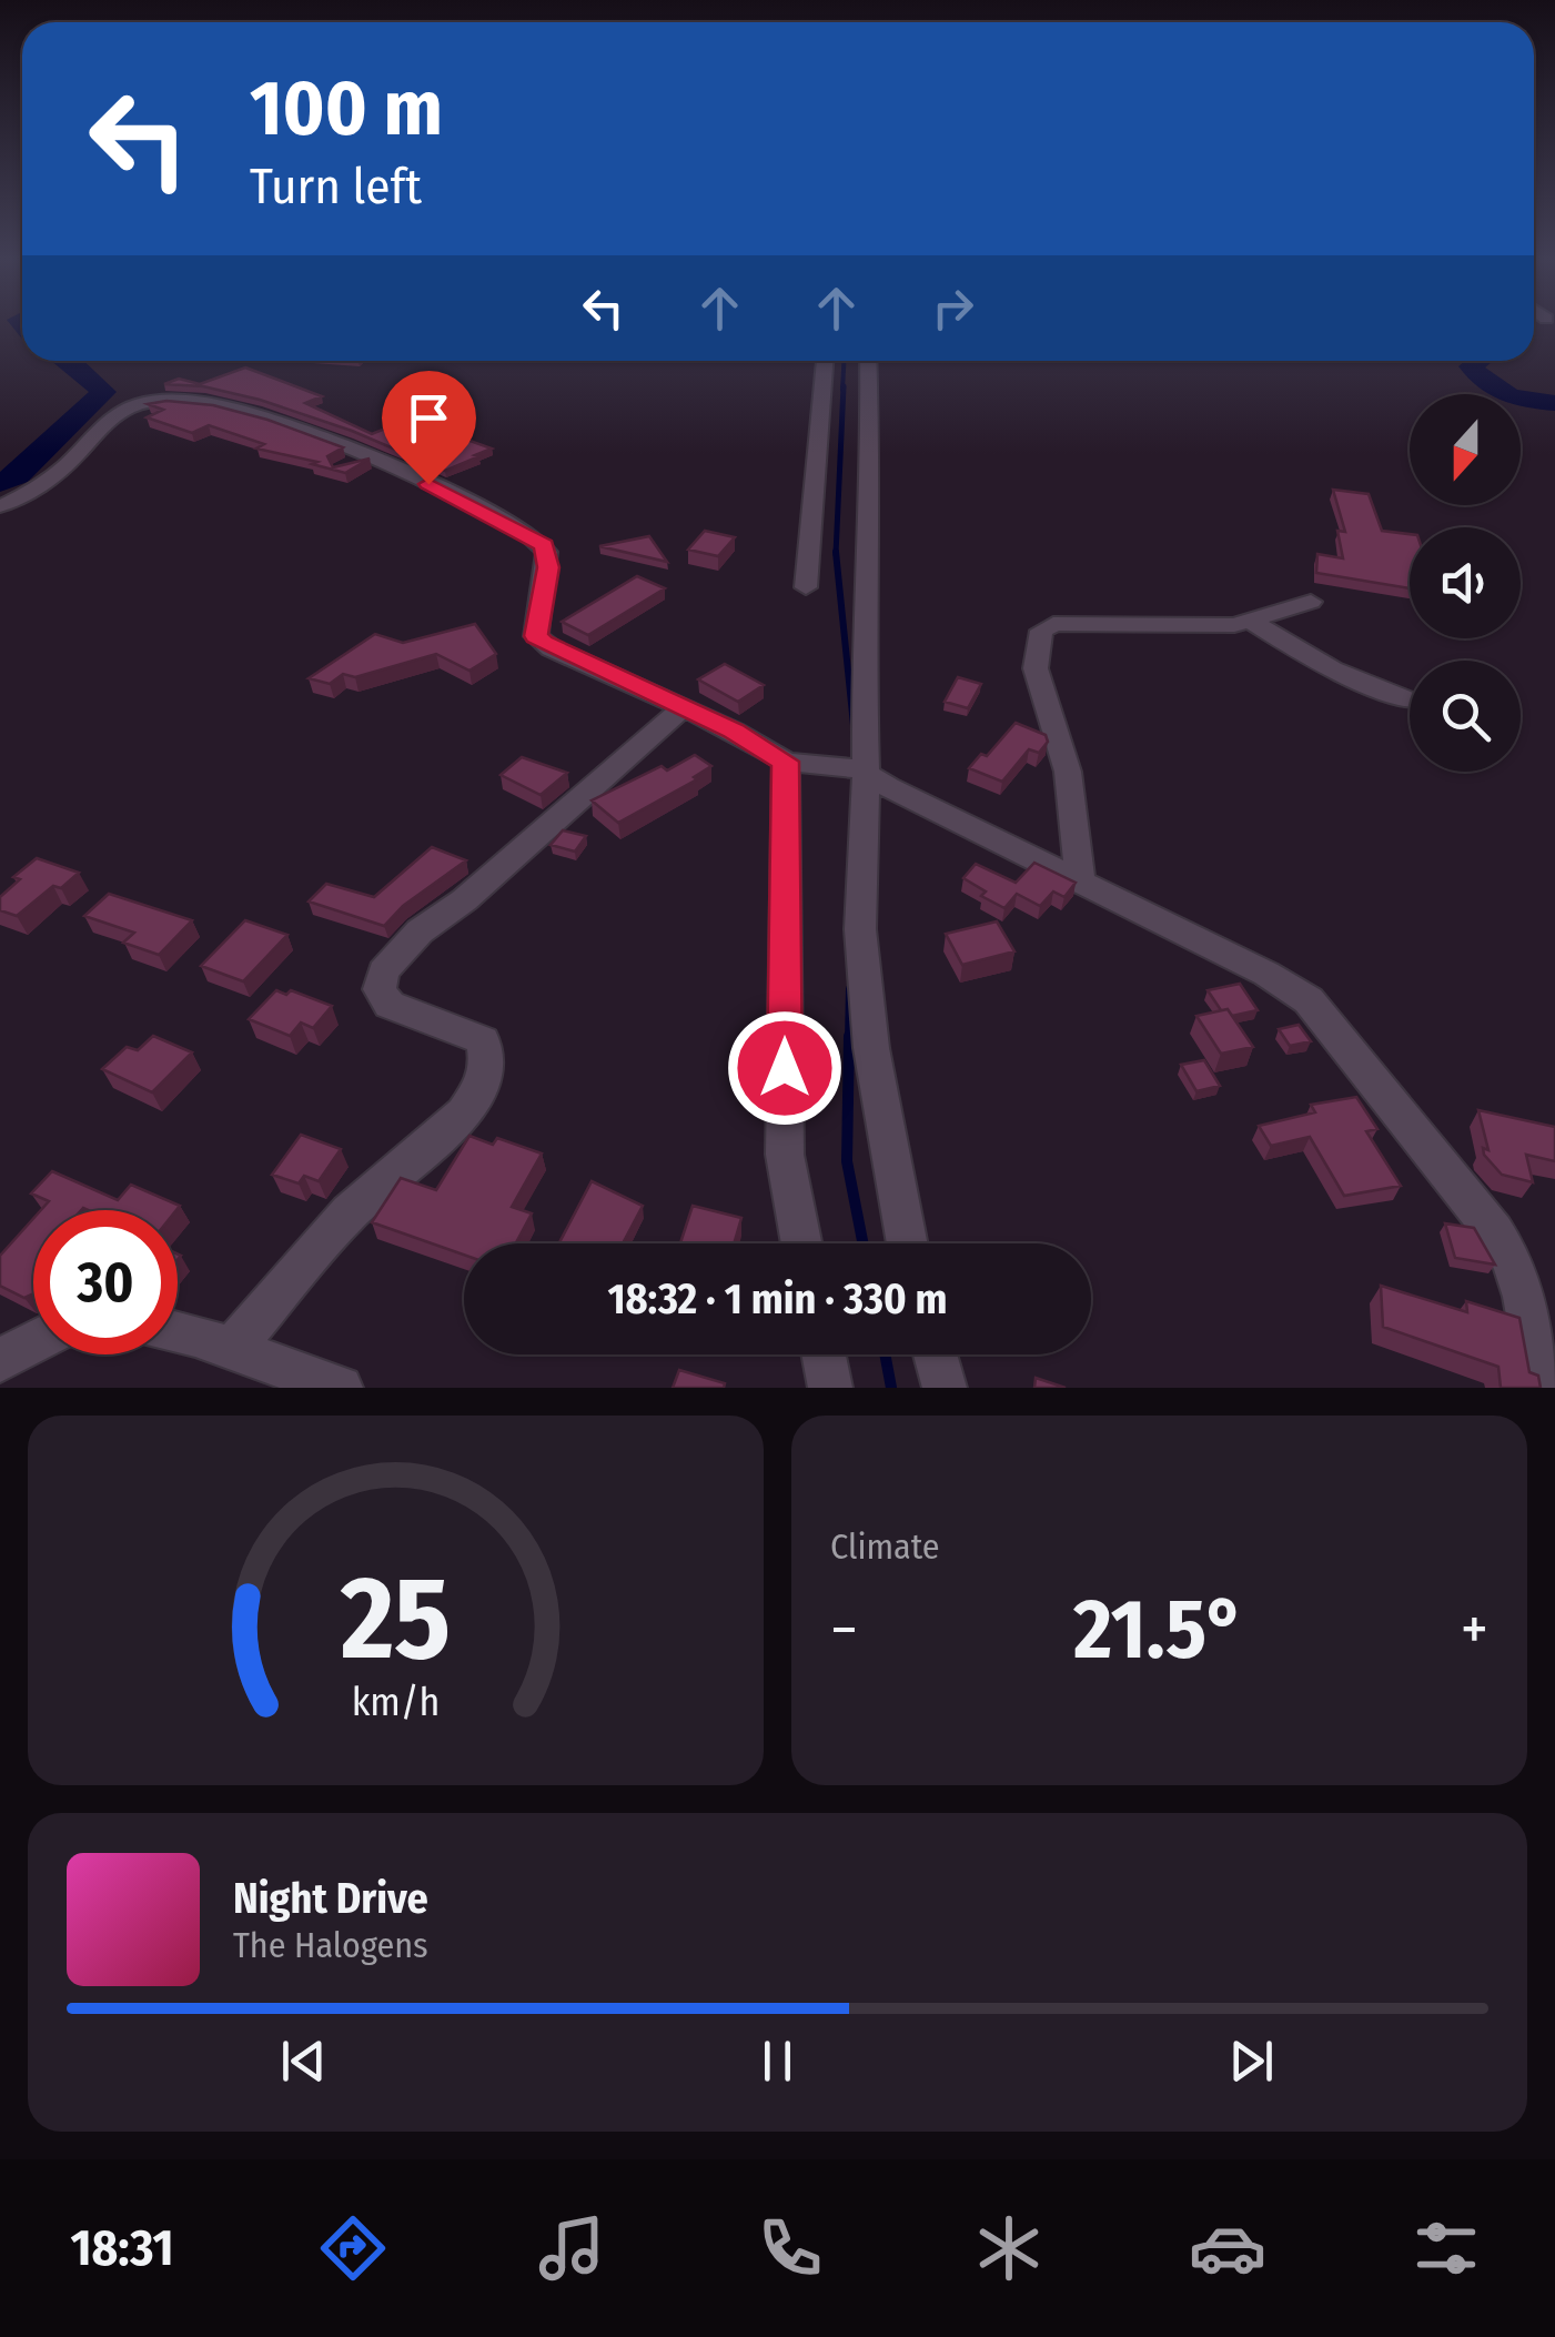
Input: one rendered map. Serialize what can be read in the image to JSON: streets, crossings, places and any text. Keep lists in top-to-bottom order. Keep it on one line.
{"north":"bottom","page":{"turn":["100 m","Turn left"],"limit":"30","trip":"18:32 · 1 min · 330 m","tile":"Climate","heat":["−","21.5°","+"],"song":["Night Drive","The Halogens"],"tabs":"18:31","gauge":["25","km/h"]}}
